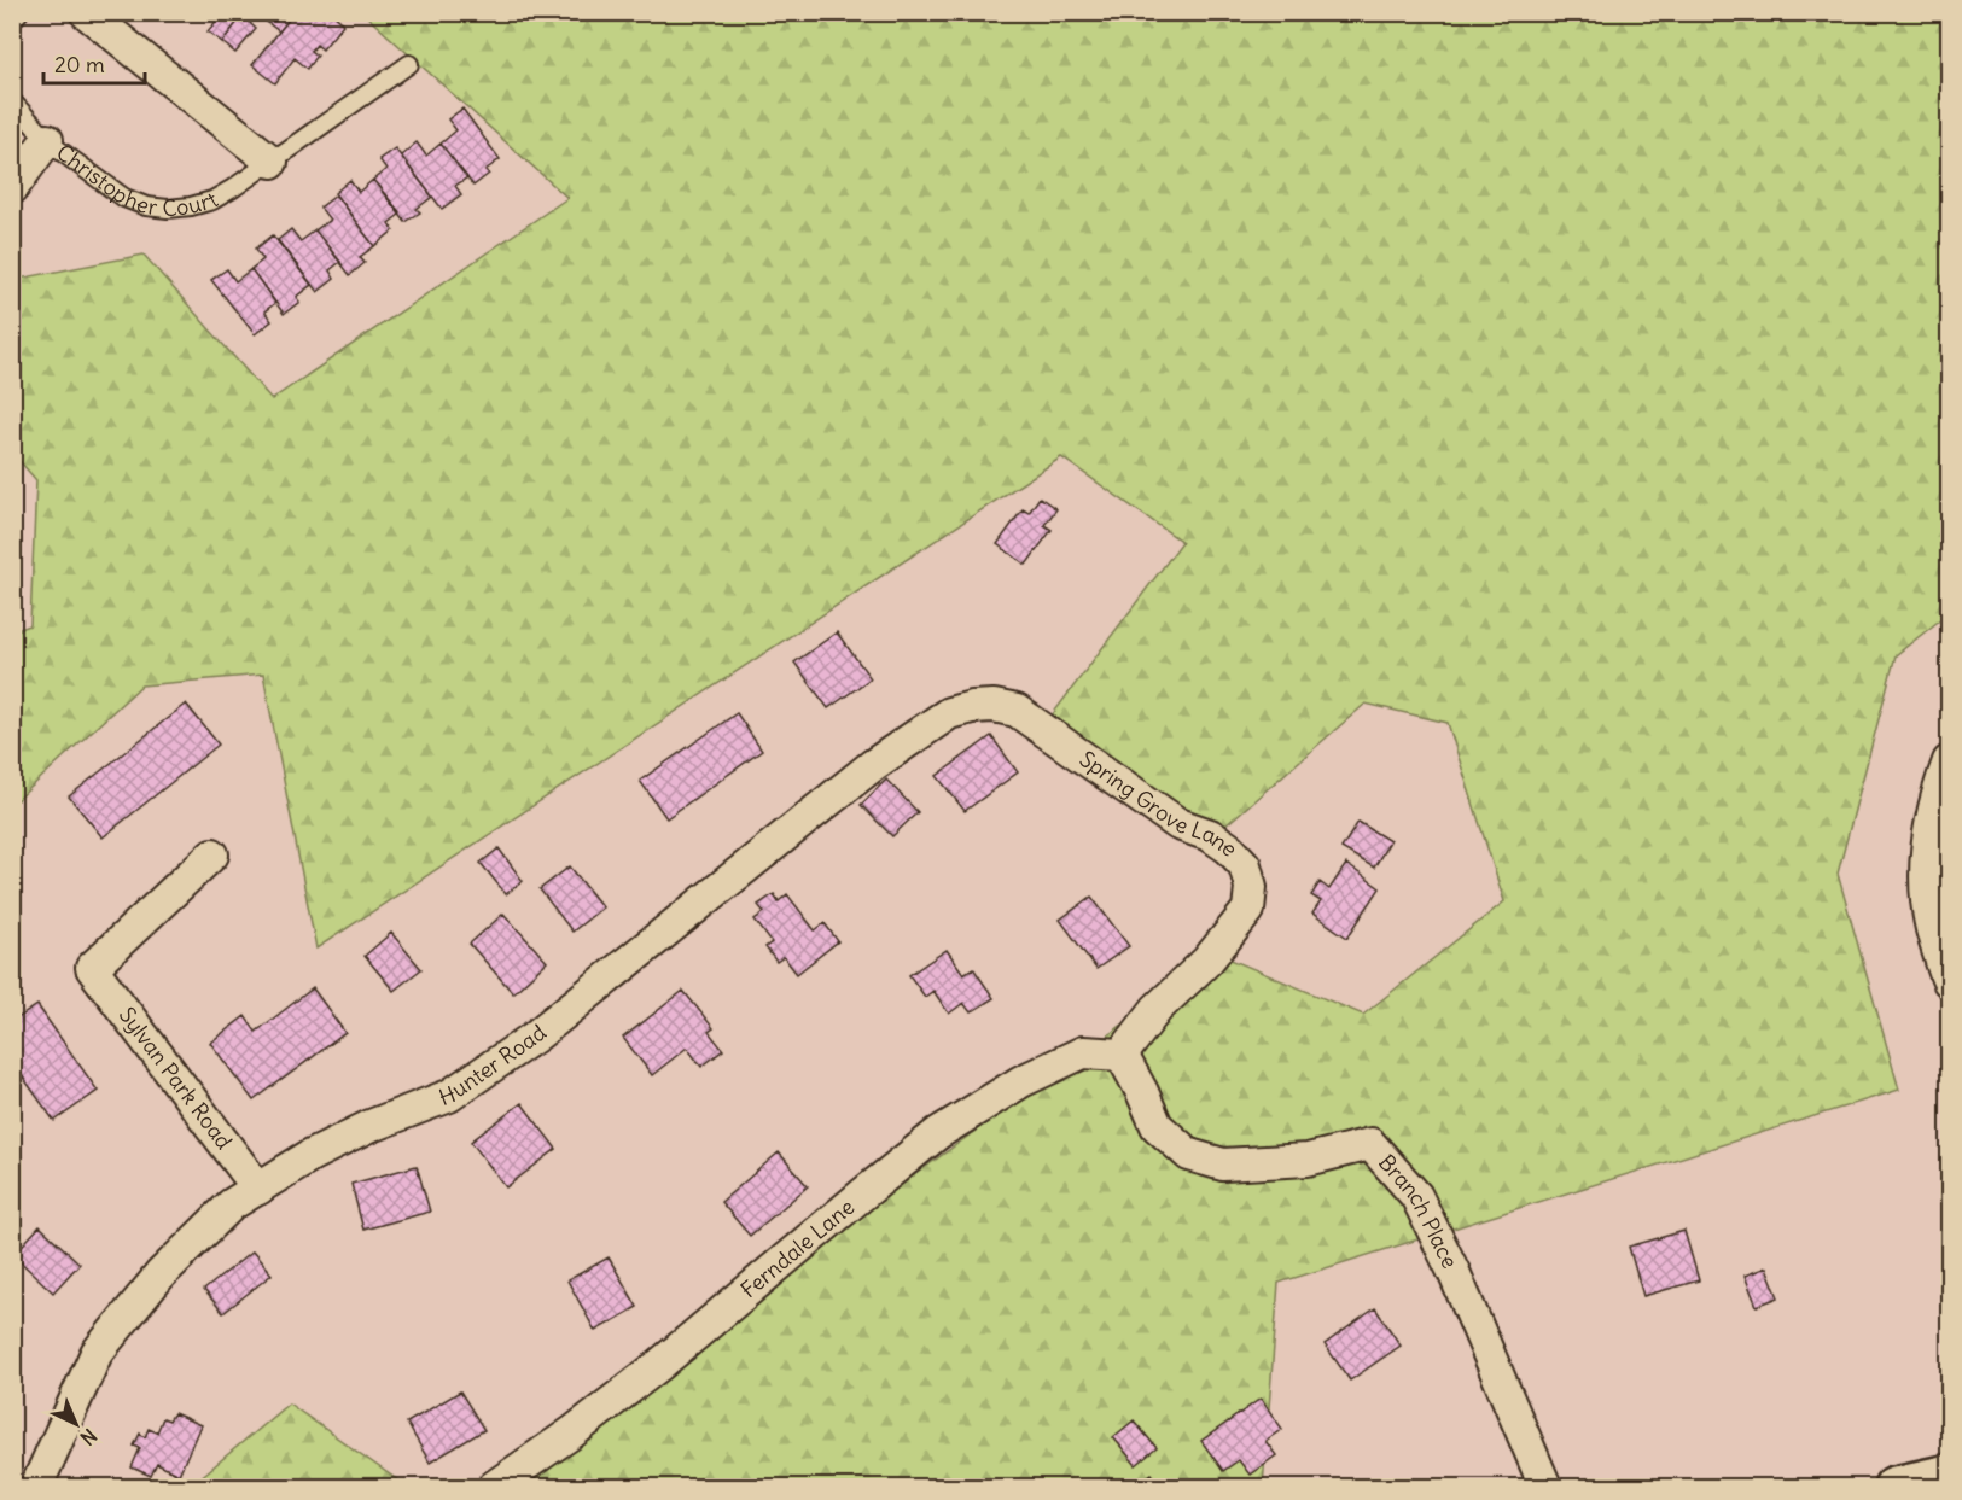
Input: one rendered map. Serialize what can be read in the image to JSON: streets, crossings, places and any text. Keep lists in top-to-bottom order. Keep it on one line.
{"streets":{"street":["Spring Grove Lane","Hunter Road","Sylvan Park Road","Branch Place","Ferndale Lane"],"lane":["Christopher Court"]},"crossings":[["Spring Grove Lane","Hunter Road"],["Spring Grove Lane","Branch Place"],["Spring Grove Lane","Ferndale Lane"],["Hunter Road","Sylvan Park Road"],["Branch Place","Ferndale Lane"]],"scale_bar":"20 m","north":"bottom right"}
